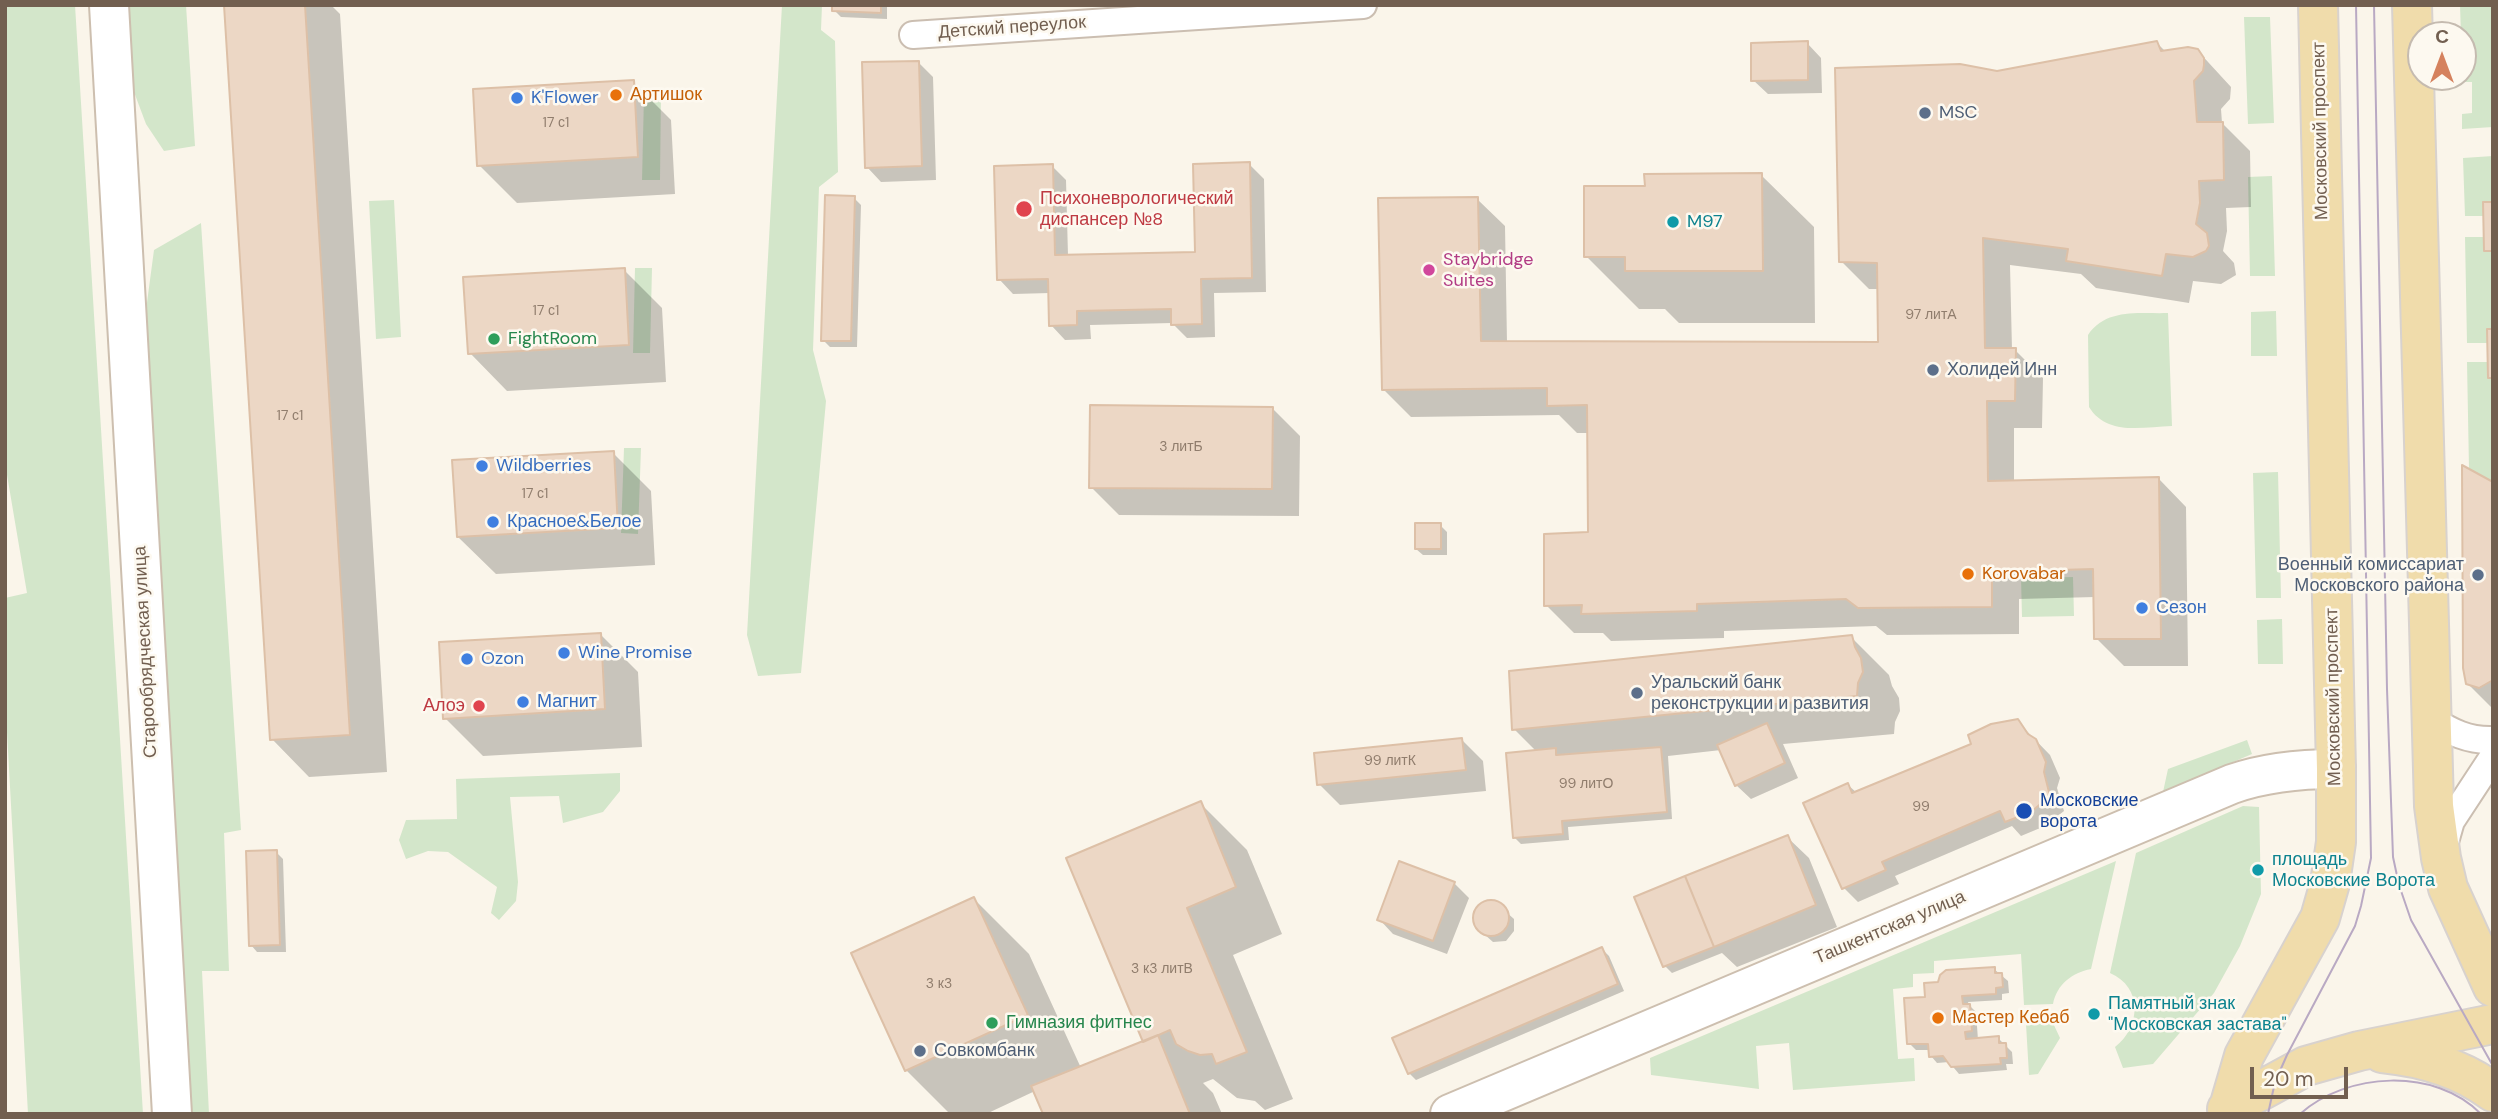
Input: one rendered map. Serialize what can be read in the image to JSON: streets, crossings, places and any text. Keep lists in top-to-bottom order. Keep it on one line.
{"streets":{"main road":["Московский проспект"],"street":["Детский переулок","Старообрядческая улица","Ташкентская улица"]},"crossings":[["Московский проспект","Ташкентская улица"]],"places":["Артишок","K'Flower","MSC","Психоневрологический диспансер №8","M97","Staybridge Suites","FightRoom","Холидей Инн","Wildberries","Красное&Белое","Korovabar","Военный комиссариат Московского района","Сезон","Wine Promise","Ozon","Уральский банк реконструкции и развития","Магнит","Алоэ","Московские ворота","площадь Московские Ворота","Памятный знак \"Московская застава\"","Мастер Кебаб","Гимназия фитнес","Совкомбанк"],"house_numbers":["17 с1","17 с1","97 литА","17 с1","3 литБ","17 с1","99 литК","99 литО","99","3 к3 литВ","3 к3"],"scale_bar":"20 m","north":"top"}
